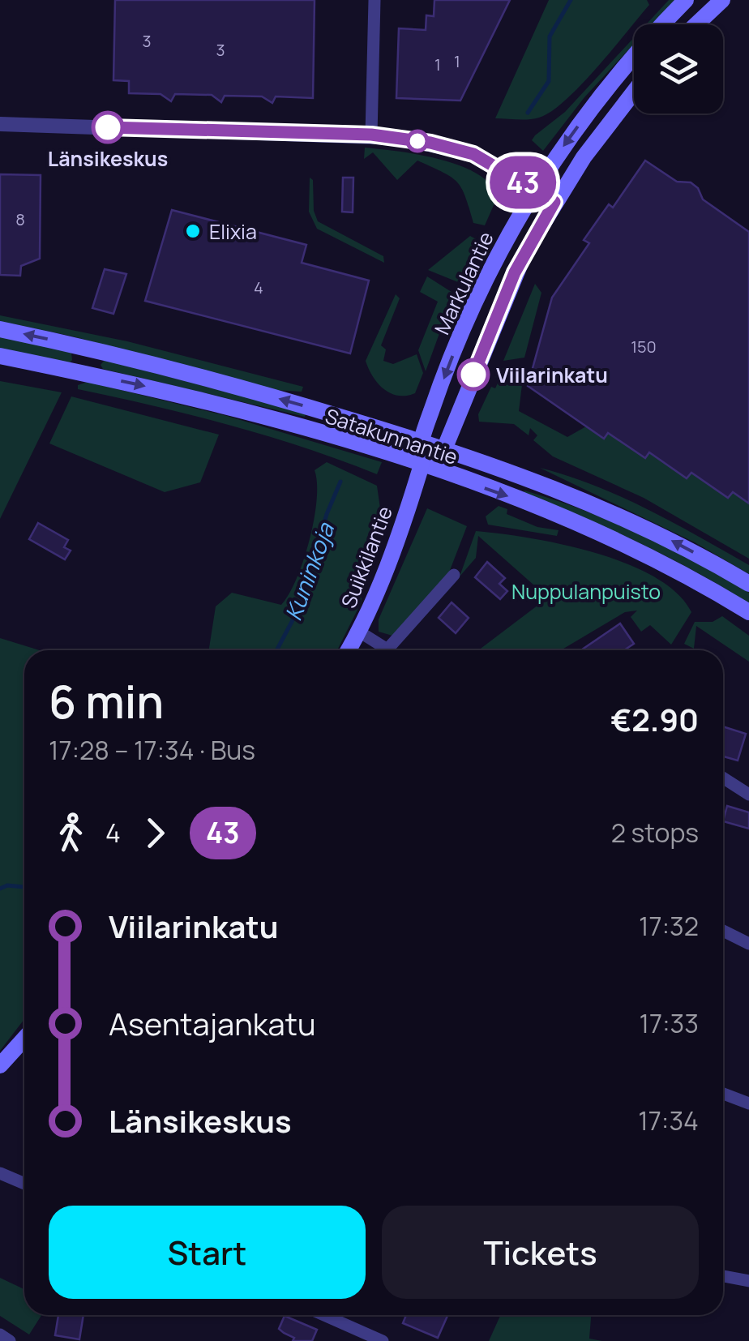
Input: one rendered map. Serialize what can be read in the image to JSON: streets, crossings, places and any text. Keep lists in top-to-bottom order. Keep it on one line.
{"streets":{"main road":["Markulantie","Satakunnantie","Suikkilantie"]},"crossings":[["Markulantie","Satakunnantie"],["Satakunnantie","Suikkilantie"]],"water":["Kuninkoja"],"parks":["Nuppulanpuisto"],"places":["Länsikeskus","Elixia","Viilarinkatu"],"lines":["bus line 43"],"house_numbers":["3","3","1","1","8","4","150"],"page":{"on_map":"43","heading":["6 min","17:28 – 17:34 · Bus","€2.90"],"legs":["4","43","2 stops"],"list":[{"name":"Viilarinkatu","value":"17:32"},{"name":"Asentajankatu","value":"17:33"},{"name":"Länsikeskus","value":"17:34"}],"buttons":["Start","Tickets"]}}
